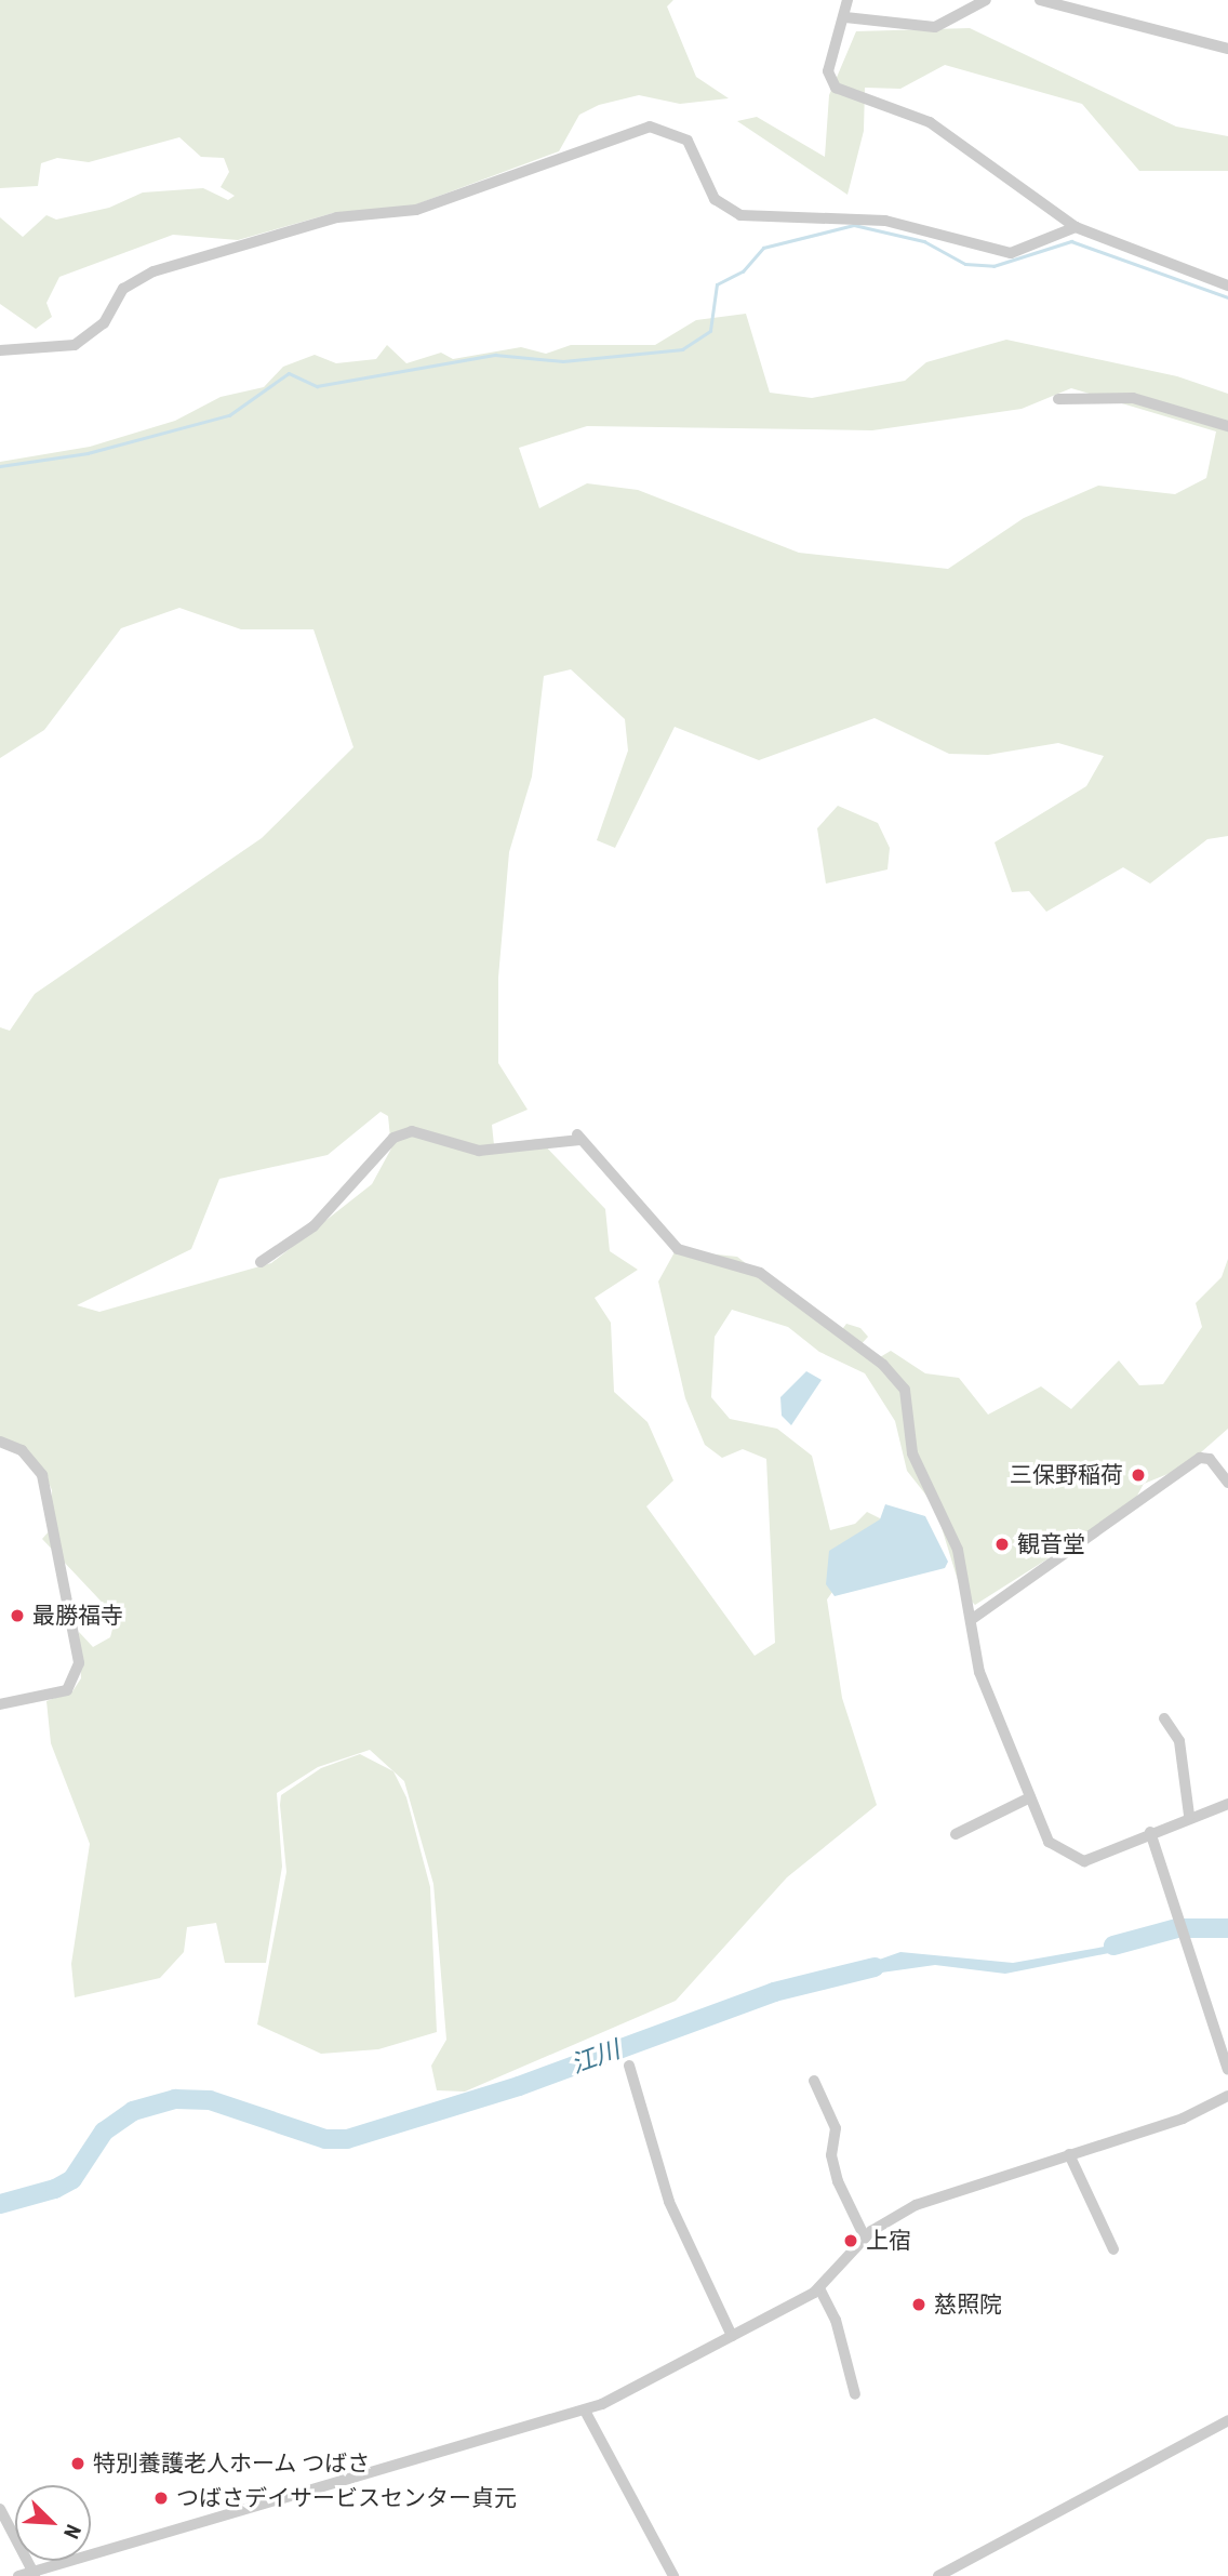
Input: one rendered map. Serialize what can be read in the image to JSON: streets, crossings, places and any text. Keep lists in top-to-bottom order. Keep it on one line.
{"water":["江川"],"places":["三保野稲荷","観音堂","最勝福寺","上宿","慈照院","特別養護老人ホーム つばさ","つばさデイサービスセンター貞元"],"north":"bottom right"}
